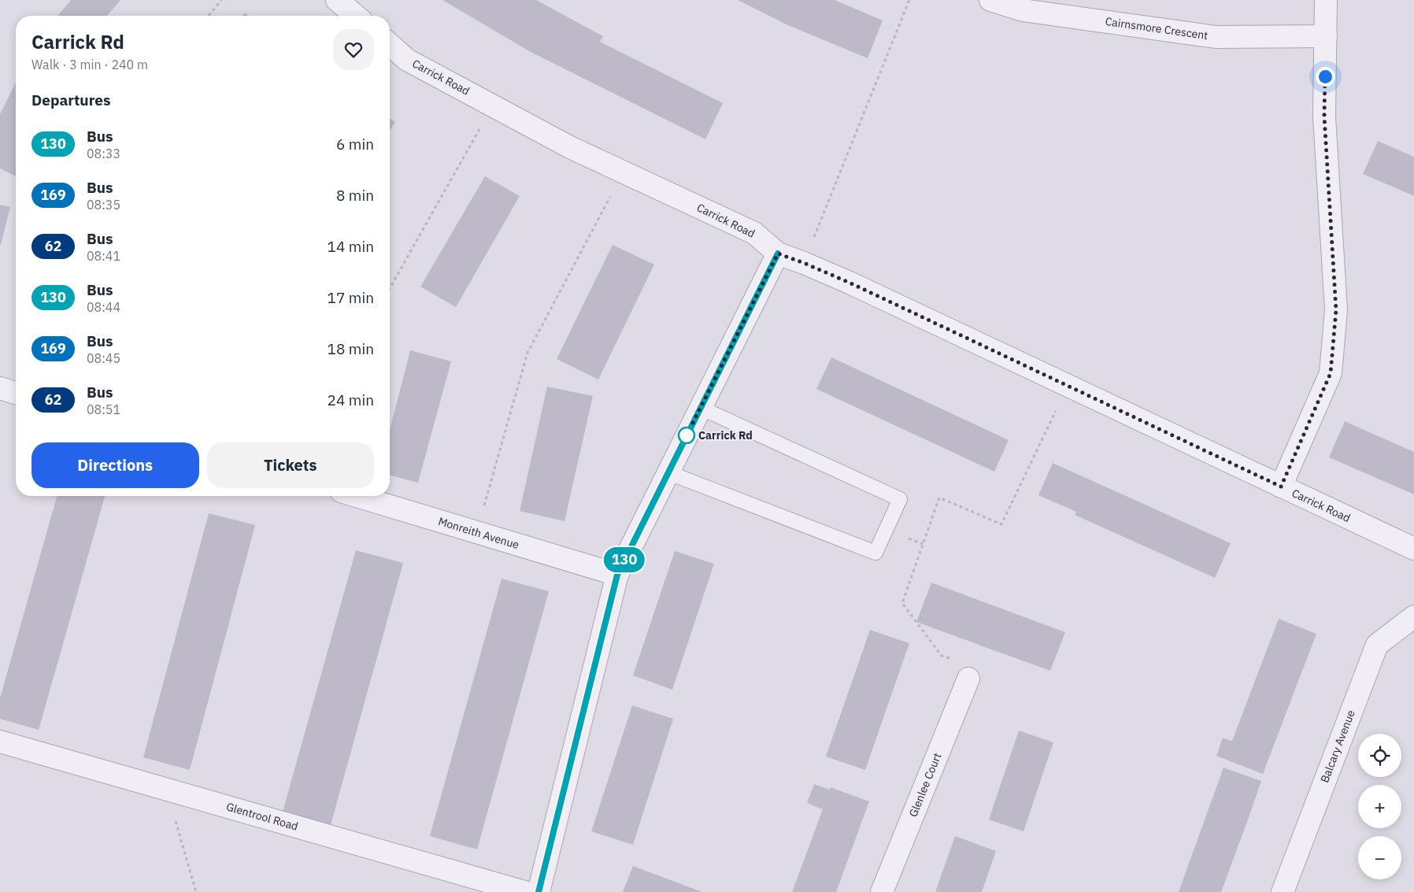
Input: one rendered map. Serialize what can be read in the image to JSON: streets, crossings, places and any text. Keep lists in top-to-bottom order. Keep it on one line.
{"streets":{"street":["Cairnsmore Crescent","Carrick Road","Monreith Avenue","Balcary Avenue","Glenlee Court","Glentrool Road"]},"places":["Carrick Rd"],"lines":["bus line 130"],"page":{"on_map":"130","heading":[["Carrick Rd","Walk · 3 min · 240 m"],"Departures"],"list":[{"mark":"130","name":"Bus","note":"08:33","value":"6 min"},{"mark":"169","name":"Bus","note":"08:35","value":"8 min"},{"mark":"62","name":"Bus","note":"08:41","value":"14 min"},{"mark":"130","name":"Bus","note":"08:44","value":"17 min"},{"mark":"169","name":"Bus","note":"08:45","value":"18 min"},{"mark":"62","name":"Bus","note":"08:51","value":"24 min"}],"buttons":["Directions","Tickets"],"map_buttons":["+","−"]}}
